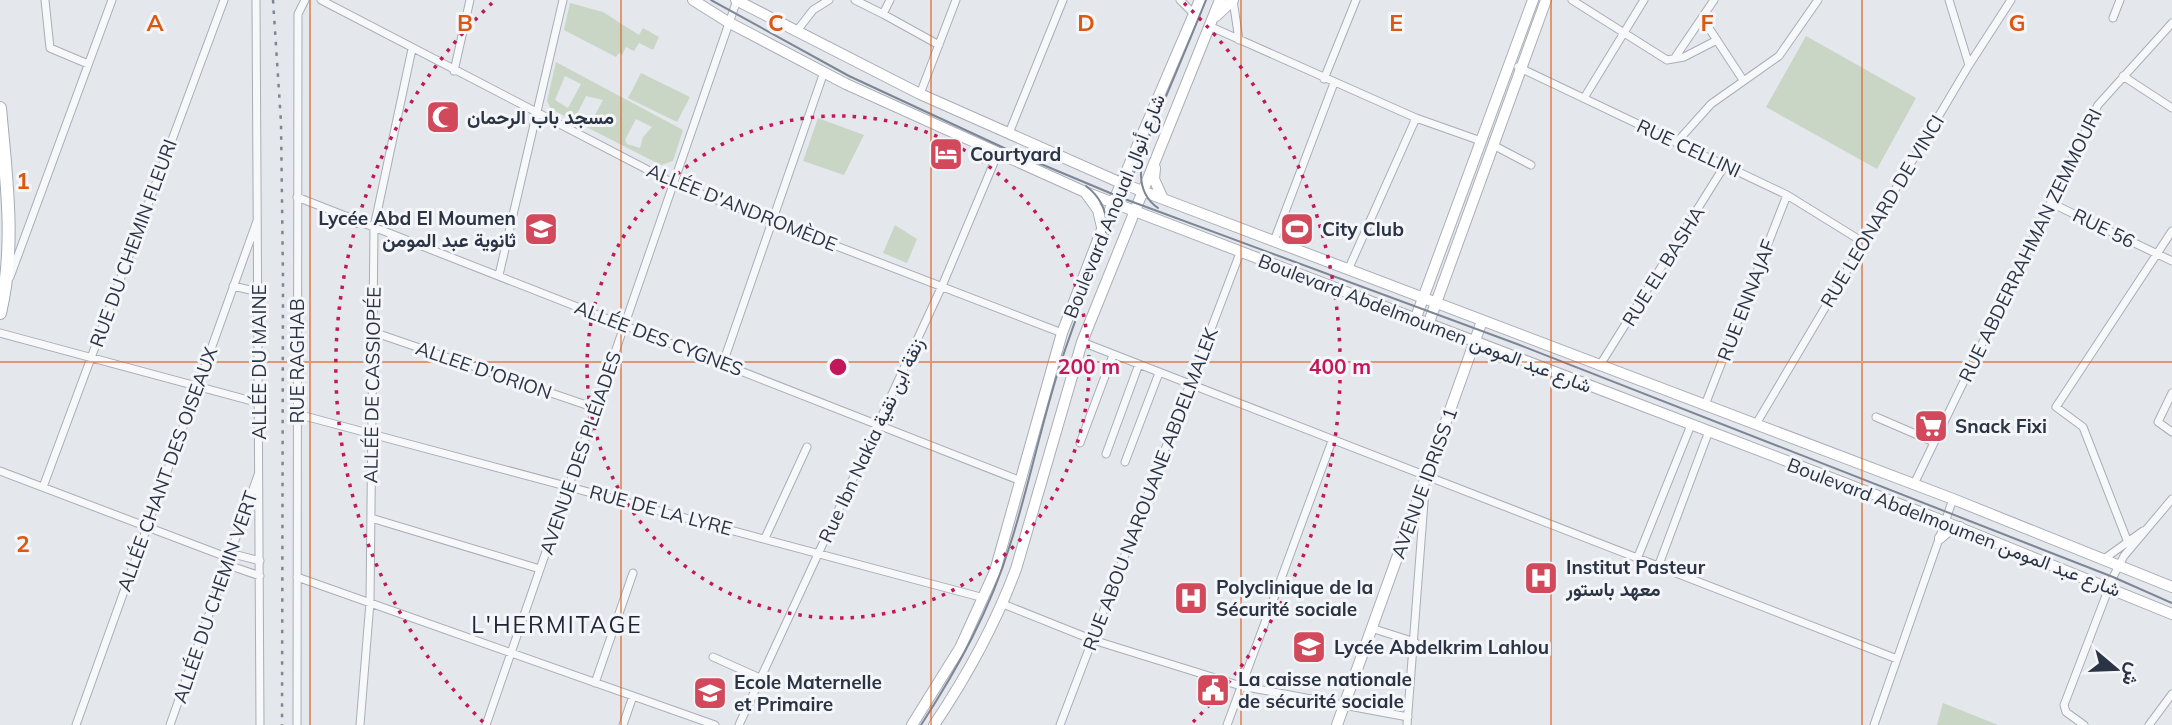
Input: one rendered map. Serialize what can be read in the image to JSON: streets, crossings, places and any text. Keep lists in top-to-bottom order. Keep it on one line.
{"streets":{"main road":["Boulevard Anoual شارع أنوال","Boulevard Abdelmoumen شارع عبد المومن","AVENUE IDRISS 1"],"street":["RUE CELLINI","ALLÉE D'ANDROMÈDE","RUE LEONARD DE VINCI","RUE 56","RUE DU CHEMIN FLEURI","RUE ABDERRAHMAN ZEMMOURI","RUE EL BASHA","RUE ENNAJAF","ALLÉE DES CYGNES","RUE RAGHAB","ALLÉE DU MAINE","ALLEE D'ORION","ALLÉE DE CASSIOPÉE","Rue Ibn Nakia زنقة ابن نقية","AVENUE DES PLÉIADES","ALLÉE CHANT DES OISEAUX","RUE ABOU NAROUANE ABDELMALEK","RUE DE LA LYRE","ALLÉE DU CHEMIN VERT"]},"crossings":[["RUE CELLINI","RUE LEONARD DE VINCI"],["RUE CELLINI","RUE EL BASHA"],["RUE CELLINI","RUE ENNAJAF"],["Boulevard Anoual شارع أنوال","ALLÉE D'ANDROMÈDE"],["Boulevard Anoual شارع أنوال","Boulevard Abdelmoumen شارع عبد المومن"],["Boulevard Anoual شارع أنوال","ALLÉE DES CYGNES"],["Boulevard Anoual شارع أنوال","RUE DE LA LYRE"],["ALLÉE D'ANDROMÈDE","ALLÉE DE CASSIOPÉE"],["ALLÉE D'ANDROMÈDE","Rue Ibn Nakia زنقة ابن نقية"],["ALLÉE D'ANDROMÈDE","AVENUE DES PLÉIADES"],["RUE LEONARD DE VINCI","Boulevard Abdelmoumen شارع عبد المومن"],["RUE 56","RUE ABDERRAHMAN ZEMMOURI"],["RUE ABDERRAHMAN ZEMMOURI","Boulevard Abdelmoumen شارع عبد المومن"],["RUE EL BASHA","Boulevard Abdelmoumen شارع عبد المومن"],["RUE ENNAJAF","Boulevard Abdelmoumen شارع عبد المومن"],["Boulevard Abdelmoumen شارع عبد المومن","Rue Ibn Nakia زنقة ابن نقية"],["Boulevard Abdelmoumen شارع عبد المومن","AVENUE DES PLÉIADES"],["Boulevard Abdelmoumen شارع عبد المومن","AVENUE IDRISS 1"],["Boulevard Abdelmoumen شارع عبد المومن","RUE ABOU NAROUANE ABDELMALEK"],["ALLÉE DES CYGNES","RUE RAGHAB"],["ALLÉE DES CYGNES","ALLÉE DE CASSIOPÉE"],["ALLÉE DES CYGNES","Rue Ibn Nakia زنقة ابن نقية"],["ALLÉE DES CYGNES","AVENUE DES PLÉIADES"],["RUE RAGHAB","RUE DE LA LYRE"],["ALLÉE DU MAINE","ALLÉE CHANT DES OISEAUX"],["ALLÉE DU MAINE","ALLÉE DU CHEMIN VERT"],["ALLEE D'ORION","ALLÉE DE CASSIOPÉE"],["ALLEE D'ORION","AVENUE DES PLÉIADES"],["ALLÉE DE CASSIOPÉE","RUE DE LA LYRE"],["Rue Ibn Nakia زنقة ابن نقية","RUE DE LA LYRE"],["AVENUE DES PLÉIADES","RUE DE LA LYRE"]],"districts":["L'HERMITAGE"],"places":{"mosque":["مسجد باب الرحمان"],"hotel":["Courtyard"],"school or university":["Lycée Abd El Moumen ثانوية عبد المومن","Lycée Abdelkrim Lahlou","Ecole Maternelle et Primaire"],"sports":["City Club"],"supermarket":["Snack Fixi"],"hospital":["Institut Pasteur معهد باستور","Polyclinique de la Sécurité sociale"],"public building":["La caisse nationale de sécurité sociale"]},"north":"right","grid":{"columns":["A","B","C","D","E","F","G"],"rows":["1","2"]},"rings":["200 m","400 m"]}
